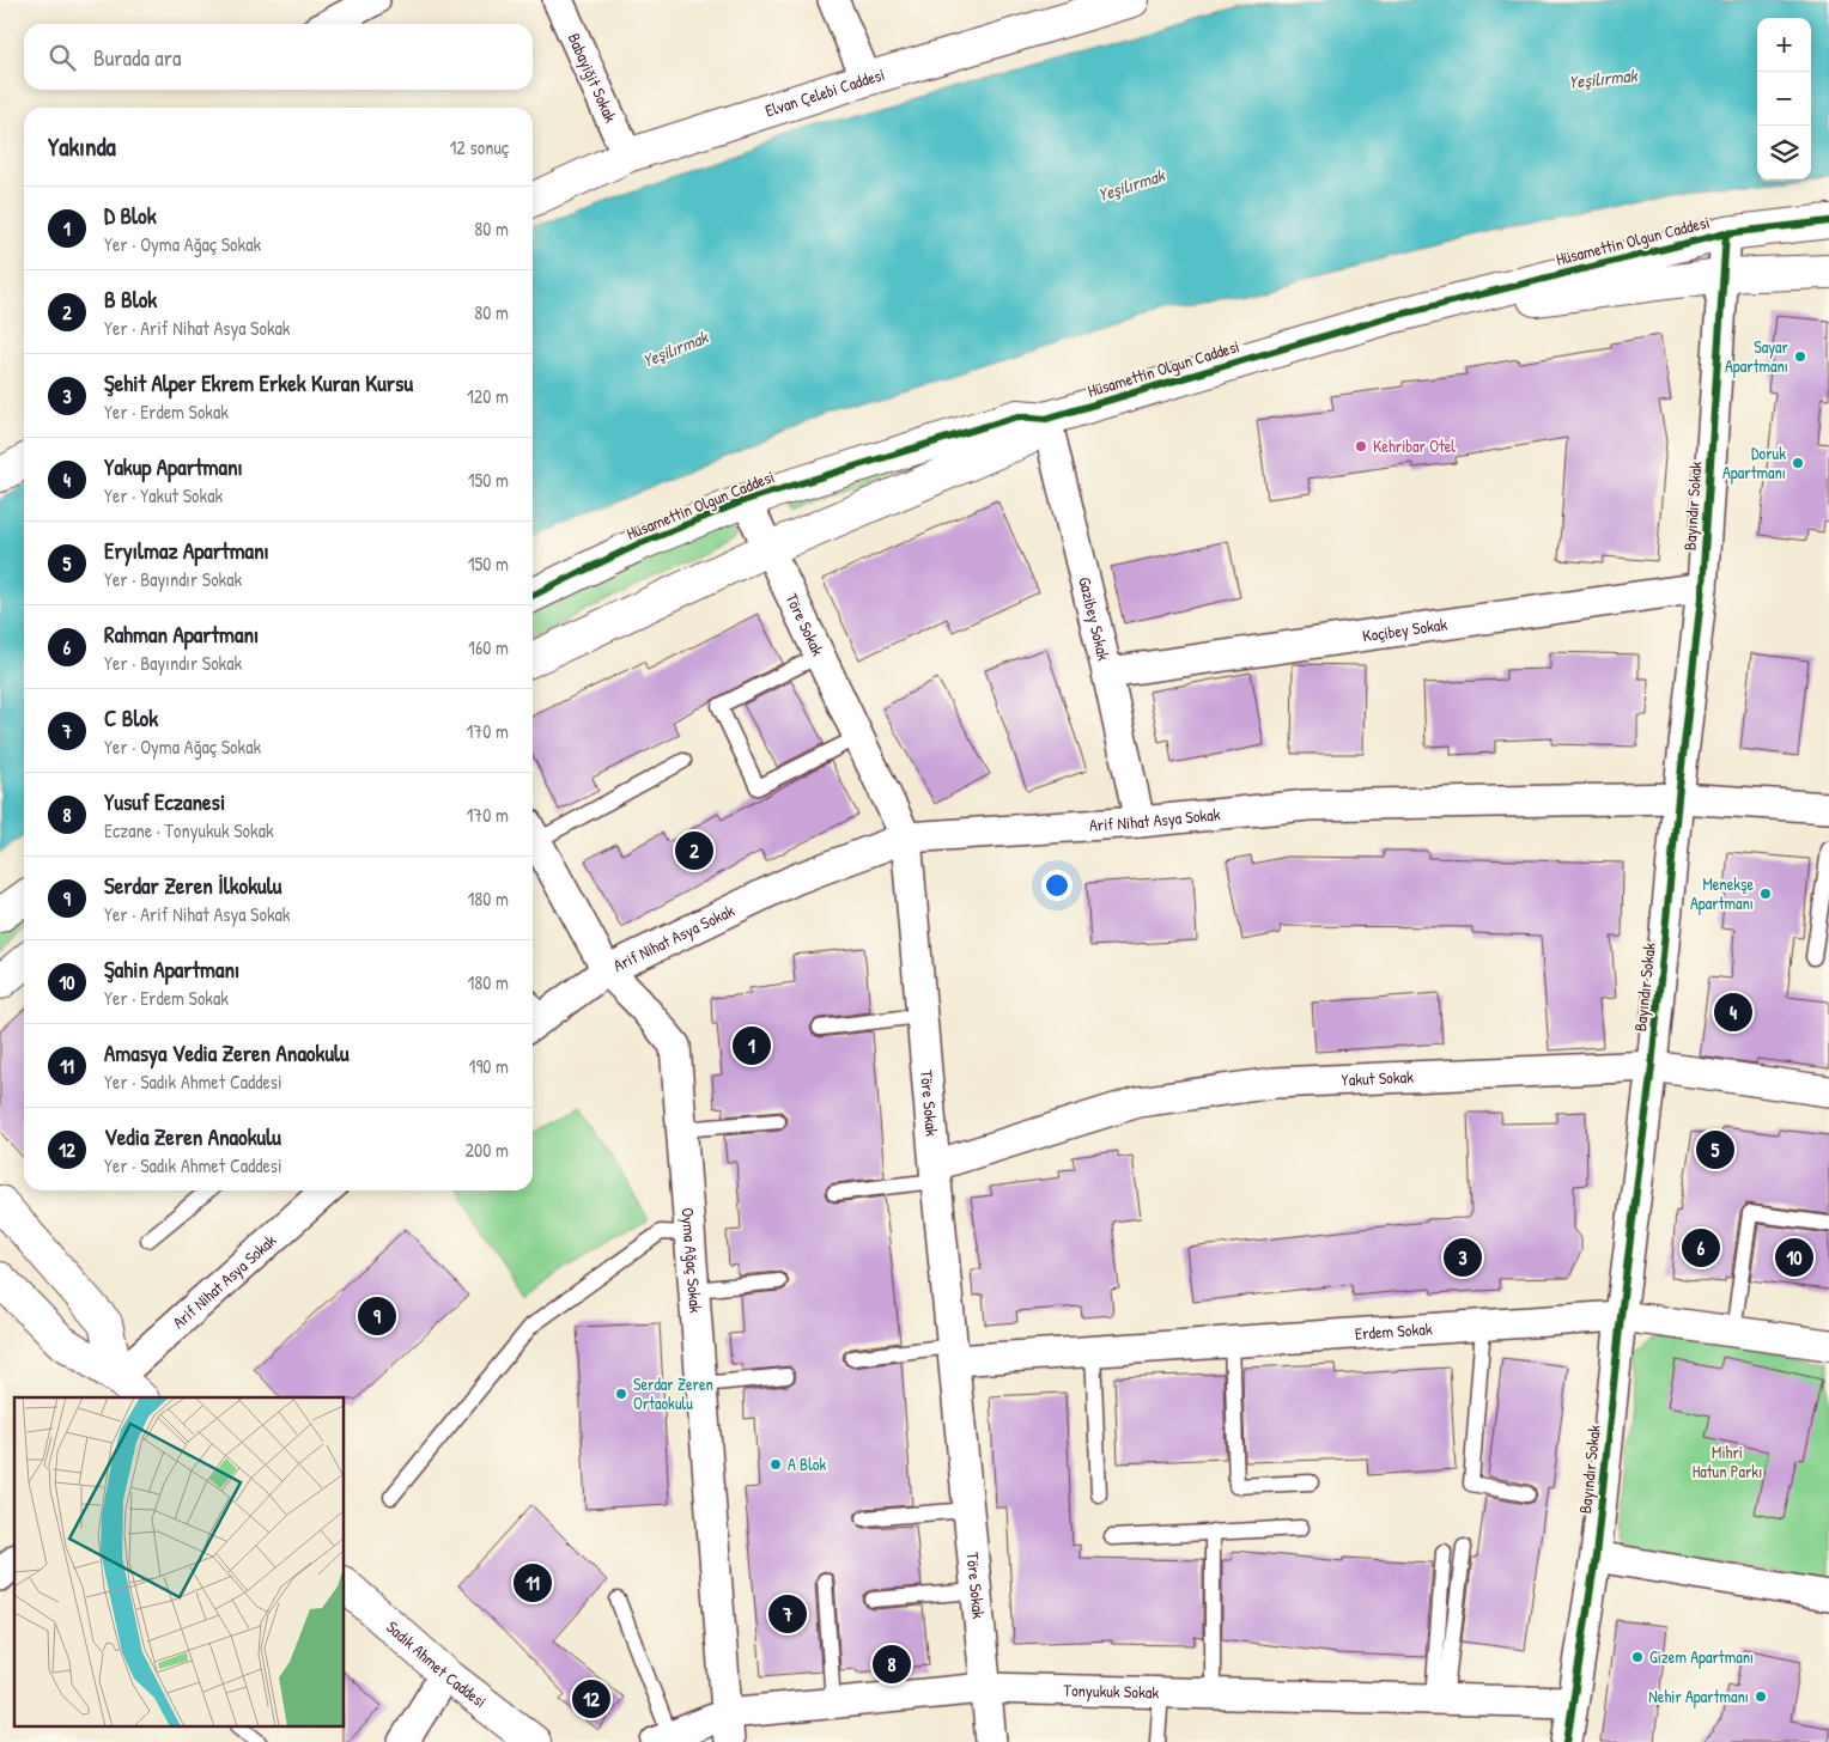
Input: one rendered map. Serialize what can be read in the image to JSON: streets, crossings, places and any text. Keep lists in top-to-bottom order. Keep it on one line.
{"streets":{"street":["Babayiğit Sokak","Elvan Çelebi Caddesi","Hüsamettin Olgun Caddesi","Bayındır Sokak","Gazibey Sokak","Töre Sokak","Koçibey Sokak","Arif Nihat Asya Sokak","Yakut Sokak","Oyma Ağaç Sokak","Erdem Sokak","Sadık Ahmet Caddesi","Tonyukuk Sokak"]},"crossings":[["Babayiğit Sokak","Elvan Çelebi Caddesi"],["Hüsamettin Olgun Caddesi","Bayındır Sokak"],["Hüsamettin Olgun Caddesi","Gazibey Sokak"],["Hüsamettin Olgun Caddesi","Töre Sokak"],["Bayındır Sokak","Koçibey Sokak"],["Bayındır Sokak","Arif Nihat Asya Sokak"],["Bayındır Sokak","Yakut Sokak"],["Bayındır Sokak","Erdem Sokak"],["Bayındır Sokak","Tonyukuk Sokak"],["Gazibey Sokak","Koçibey Sokak"],["Gazibey Sokak","Arif Nihat Asya Sokak"],["Töre Sokak","Arif Nihat Asya Sokak"],["Töre Sokak","Yakut Sokak"],["Töre Sokak","Erdem Sokak"],["Töre Sokak","Tonyukuk Sokak"],["Arif Nihat Asya Sokak","Oyma Ağaç Sokak"],["Oyma Ağaç Sokak","Tonyukuk Sokak"]],"water":["Yeşilırmak"],"parks":["Mihri Hatun Parkı"],"places":["Sayar Apartmanı","Kehribar Otel","Doruk Apartmanı","Menekşe Apartmanı","Serdar Zeren Ortaokulu","A Blok","Gizem Apartmanı","Nehir Apartmanı"],"page":{"map_buttons":["+","−"],"search":"Burada ara","heading":["Yakında","12 sonuç"],"list":[{"mark":"1","name":"D Blok","note":"Yer · Oyma Ağaç Sokak","value":"80 m"},{"mark":"2","name":"B Blok","note":"Yer · Arif Nihat Asya Sokak","value":"80 m"},{"mark":"3","name":"Şehit Alper Ekrem Erkek Kuran Kursu","note":"Yer · Erdem Sokak","value":"120 m"},{"mark":"4","name":"Yakup Apartmanı","note":"Yer · Yakut Sokak","value":"150 m"},{"mark":"5","name":"Eryılmaz Apartmanı","note":"Yer · Bayındır Sokak","value":"150 m"},{"mark":"6","name":"Rahman Apartmanı","note":"Yer · Bayındır Sokak","value":"160 m"},{"mark":"7","name":"C Blok","note":"Yer · Oyma Ağaç Sokak","value":"170 m"},{"mark":"8","name":"Yusuf Eczanesi","note":"Eczane · Tonyukuk Sokak","value":"170 m"},{"mark":"9","name":"Serdar Zeren İlkokulu","note":"Yer · Arif Nihat Asya Sokak","value":"180 m"},{"mark":"10","name":"Şahin Apartmanı","note":"Yer · Erdem Sokak","value":"180 m"},{"mark":"11","name":"Amasya Vedia Zeren Anaokulu","note":"Yer · Sadık Ahmet Caddesi","value":"190 m"},{"mark":"12","name":"Vedia Zeren Anaokulu","note":"Yer · Sadık Ahmet Caddesi","value":"200 m"}],"pins":["2","4","1","5","6","3","10","9","11","7","8","12"]}}
